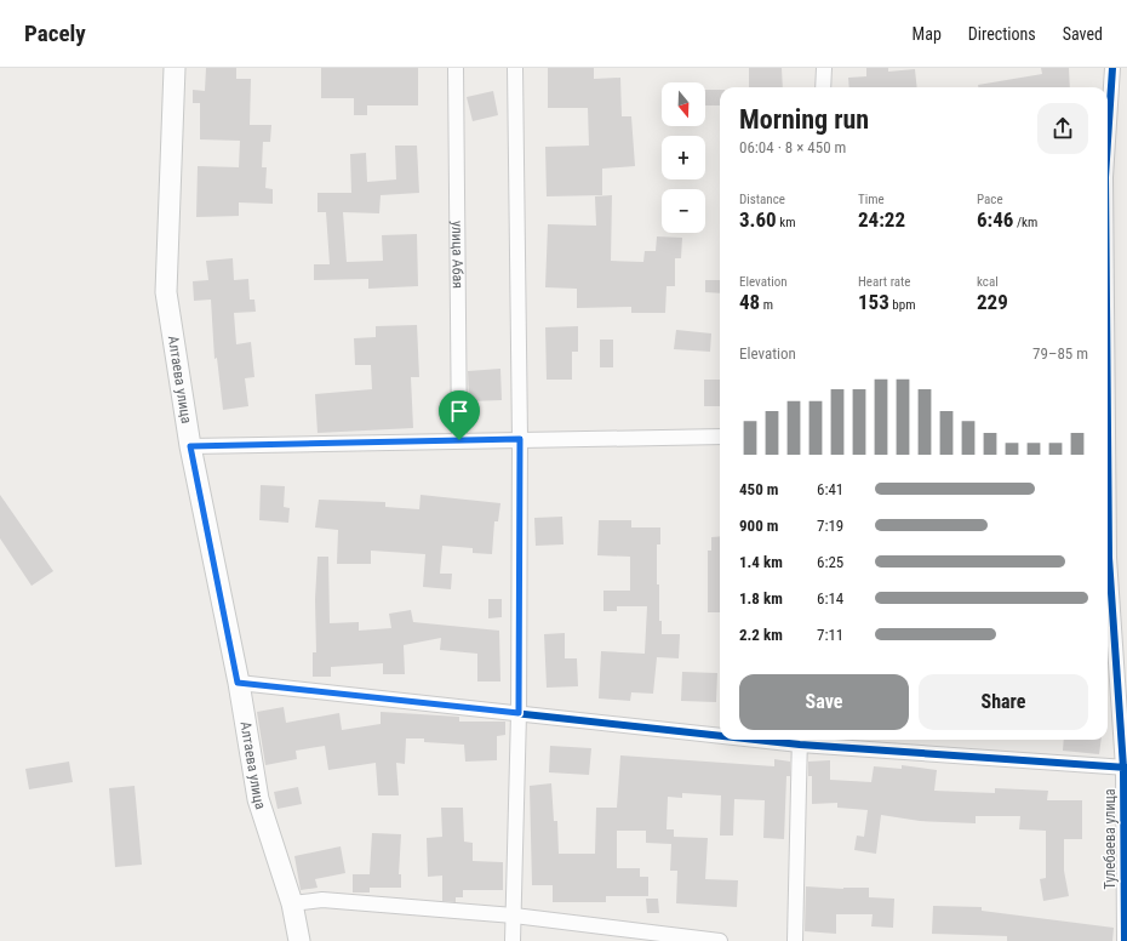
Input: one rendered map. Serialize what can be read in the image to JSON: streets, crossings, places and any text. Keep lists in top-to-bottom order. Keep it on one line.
{"streets":{"main road":["Алтаева улица"],"street":["улица Абая","Тулебаева улица"]},"north":"bottom","page":{"header":"Pacely","nav":["Map","Directions","Saved"],"map_buttons":["+","−"],"heading":["Morning run","06:04 · 8 × 450 m"],"stats":[["Distance","3.60 km"],["Time","24:22"],["Pace","6:46 /km"],["Elevation","48 m"],["Heart rate","153 bpm"],["kcal","229"]],"chart":["Elevation","79–85 m"],"list":[{"name":"450 m","note":"6:41"},{"name":"900 m","note":"7:19"},{"name":"1.4 km","note":"6:25"},{"name":"1.8 km","note":"6:14"},{"name":"2.2 km","note":"7:11"}],"buttons":["Save","Share"]}}
